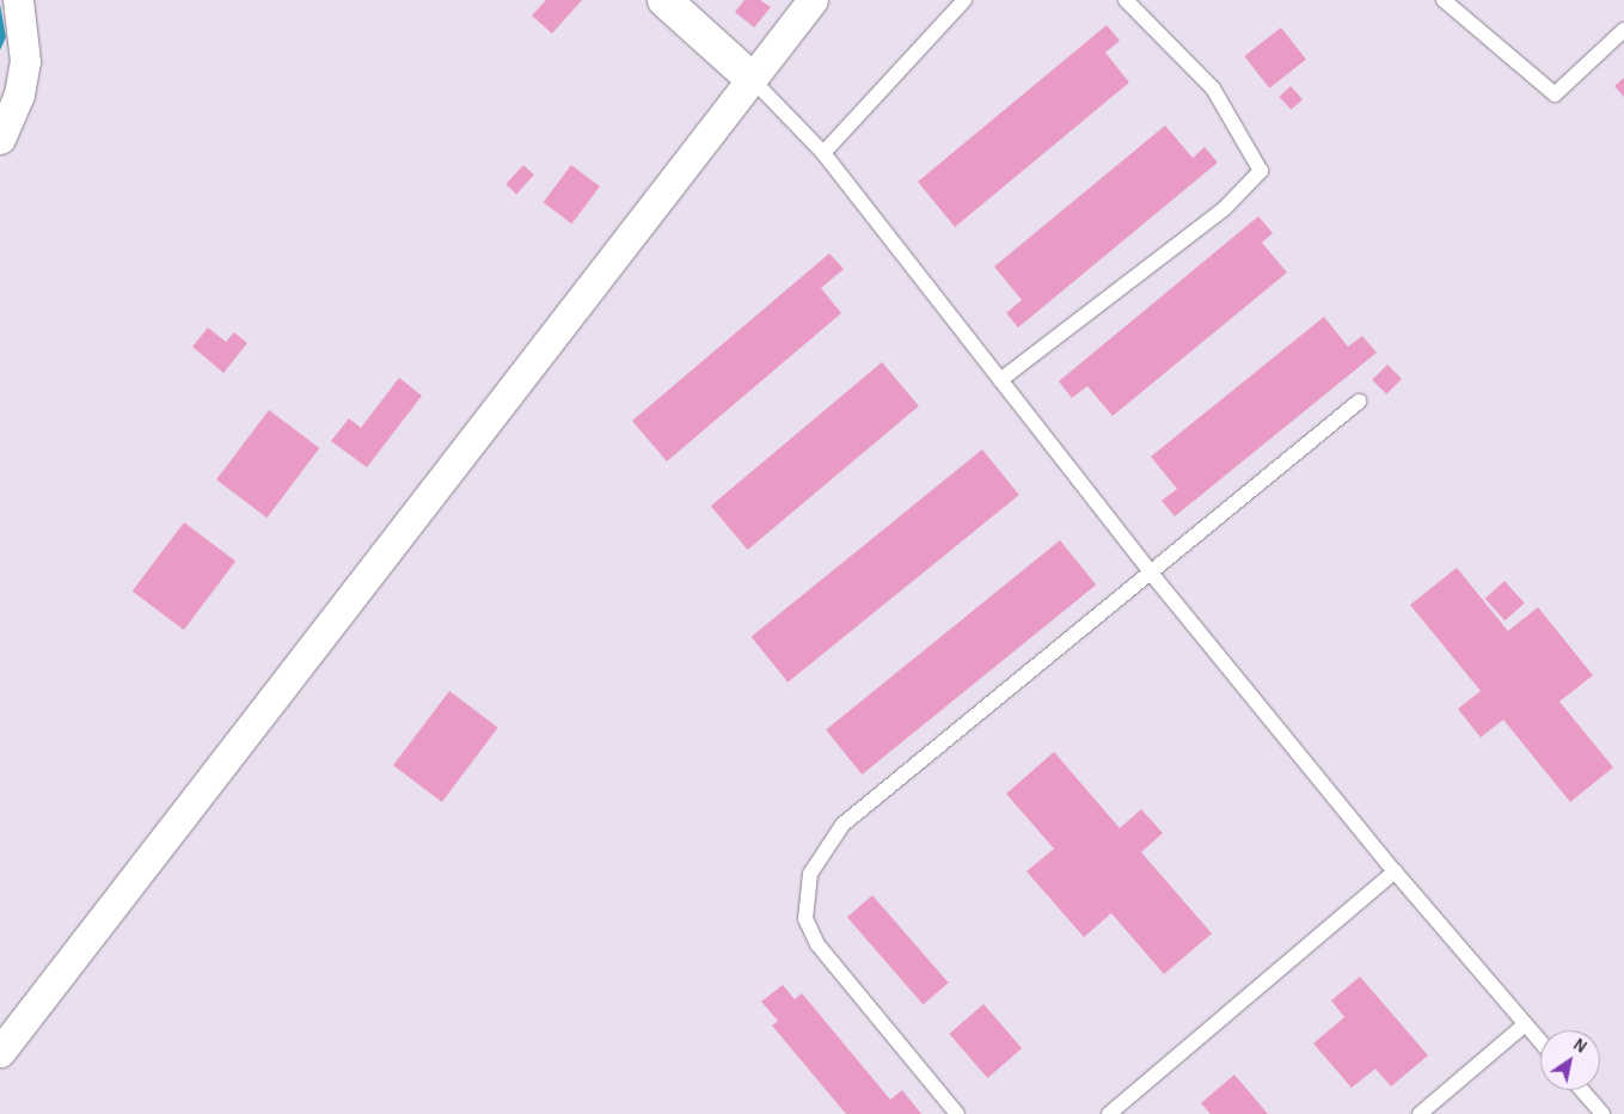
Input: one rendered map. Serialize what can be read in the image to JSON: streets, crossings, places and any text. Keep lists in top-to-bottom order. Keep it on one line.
{"north":"top right"}
